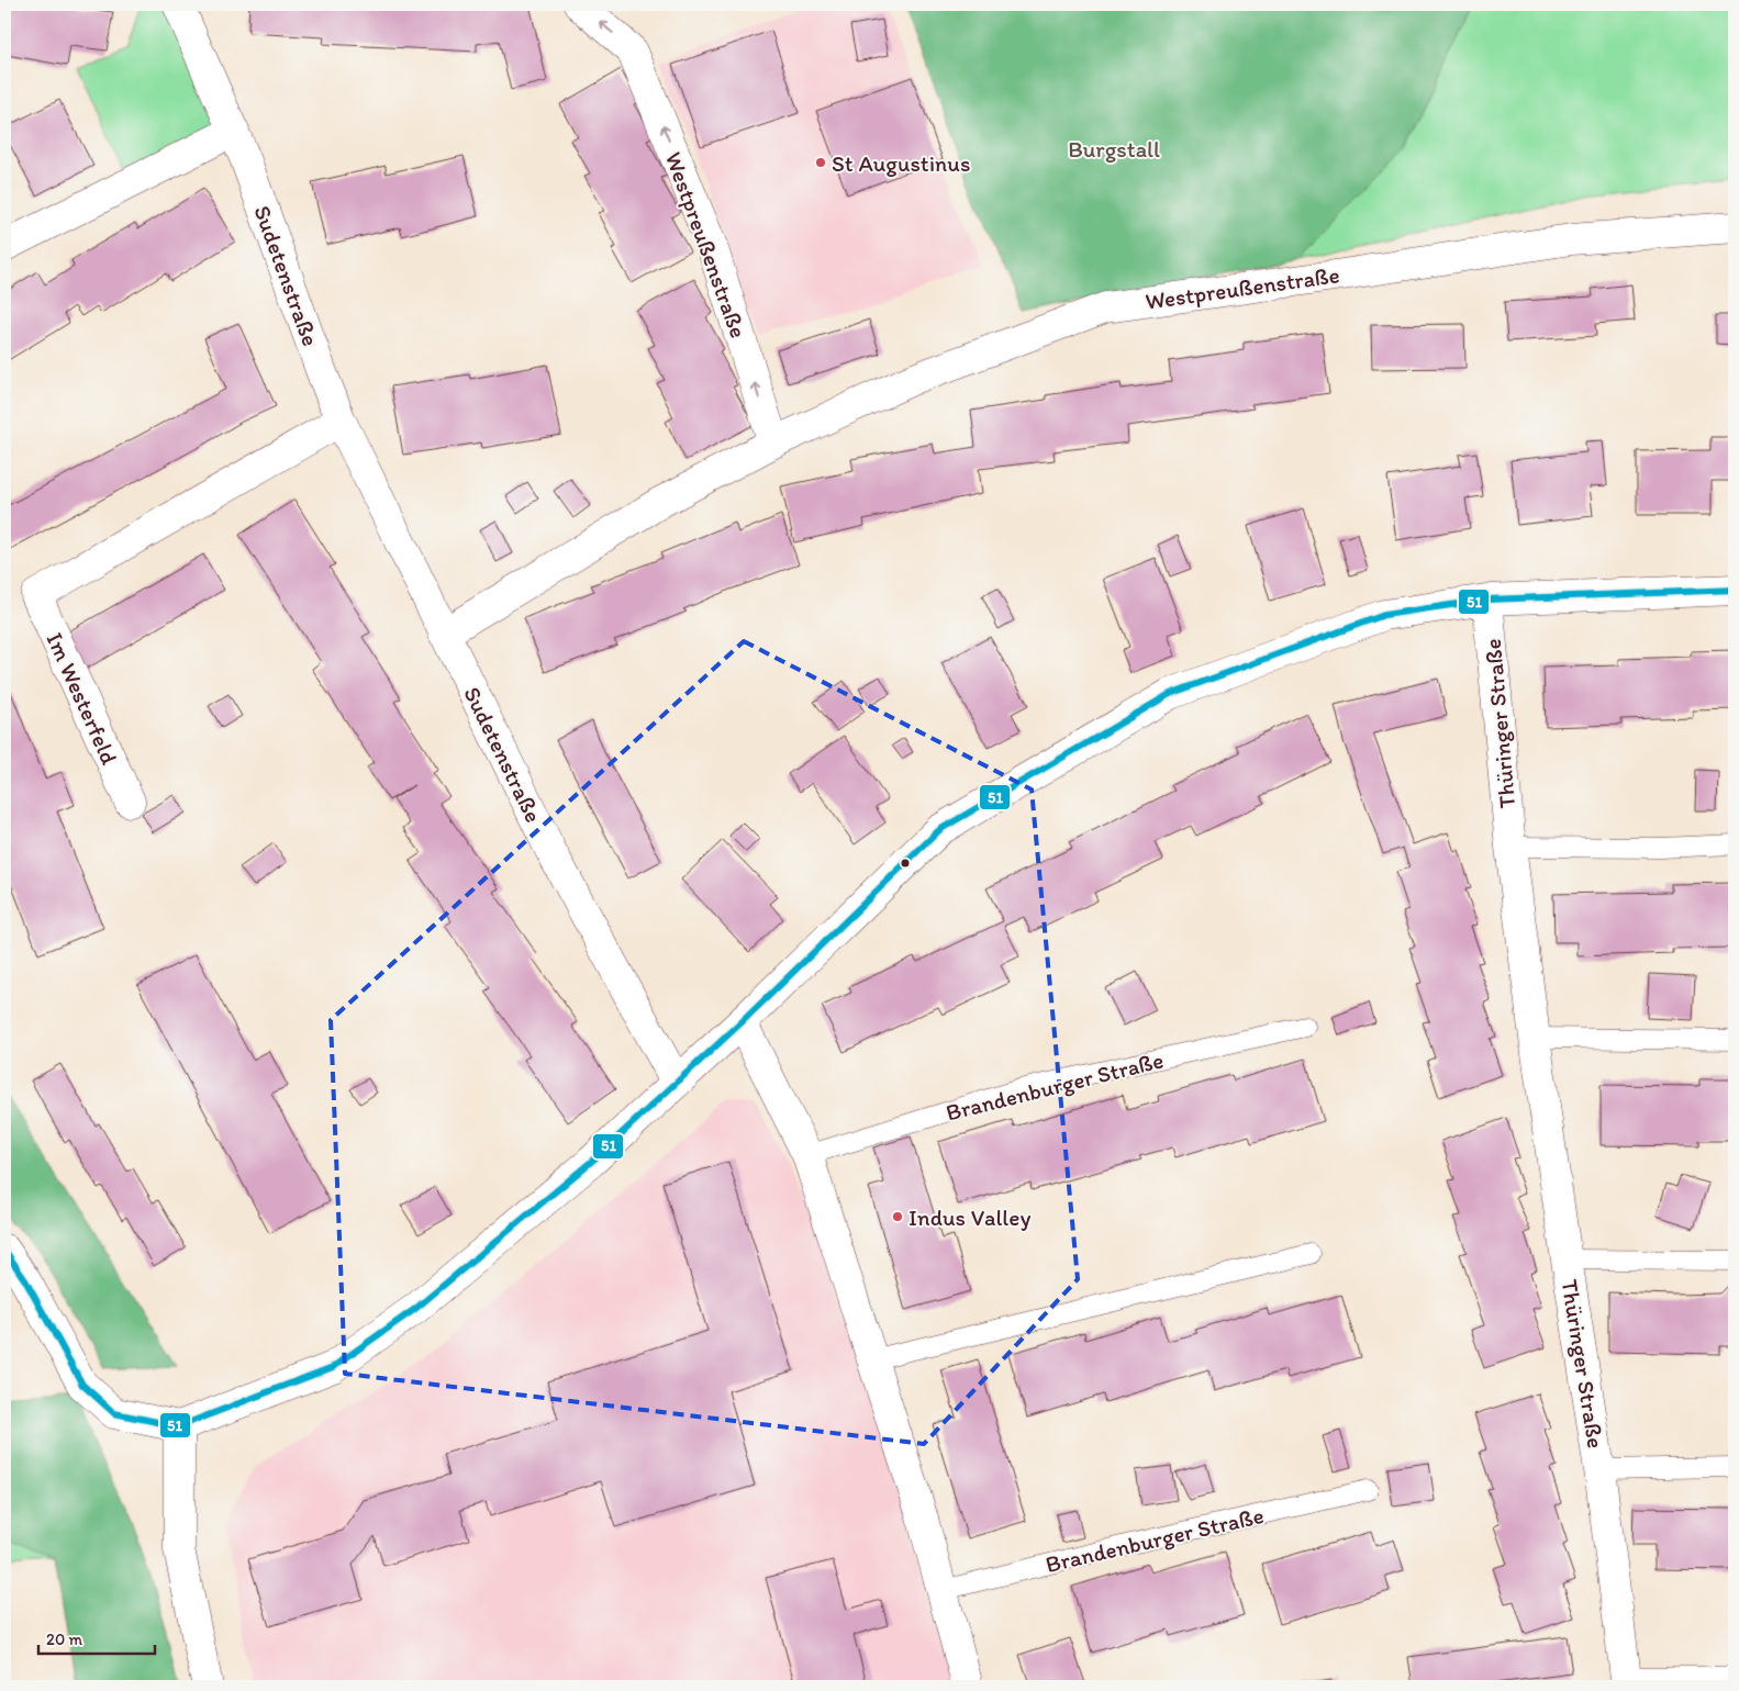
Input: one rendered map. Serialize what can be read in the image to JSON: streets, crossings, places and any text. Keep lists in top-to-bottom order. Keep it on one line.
{"streets":{"street":["Westpreußenstraße","Sudetenstraße","Im Westerfeld","Thüringer Straße"],"lane":["Brandenburger Straße"]},"crossings":[["Westpreußenstraße","Sudetenstraße"],["Sudetenstraße","Im Westerfeld"]],"parks":["Burgstall"],"places":["St Augustinus","Indus Valley"],"lines":["transit line 51"],"scale_bar":"20 m"}
